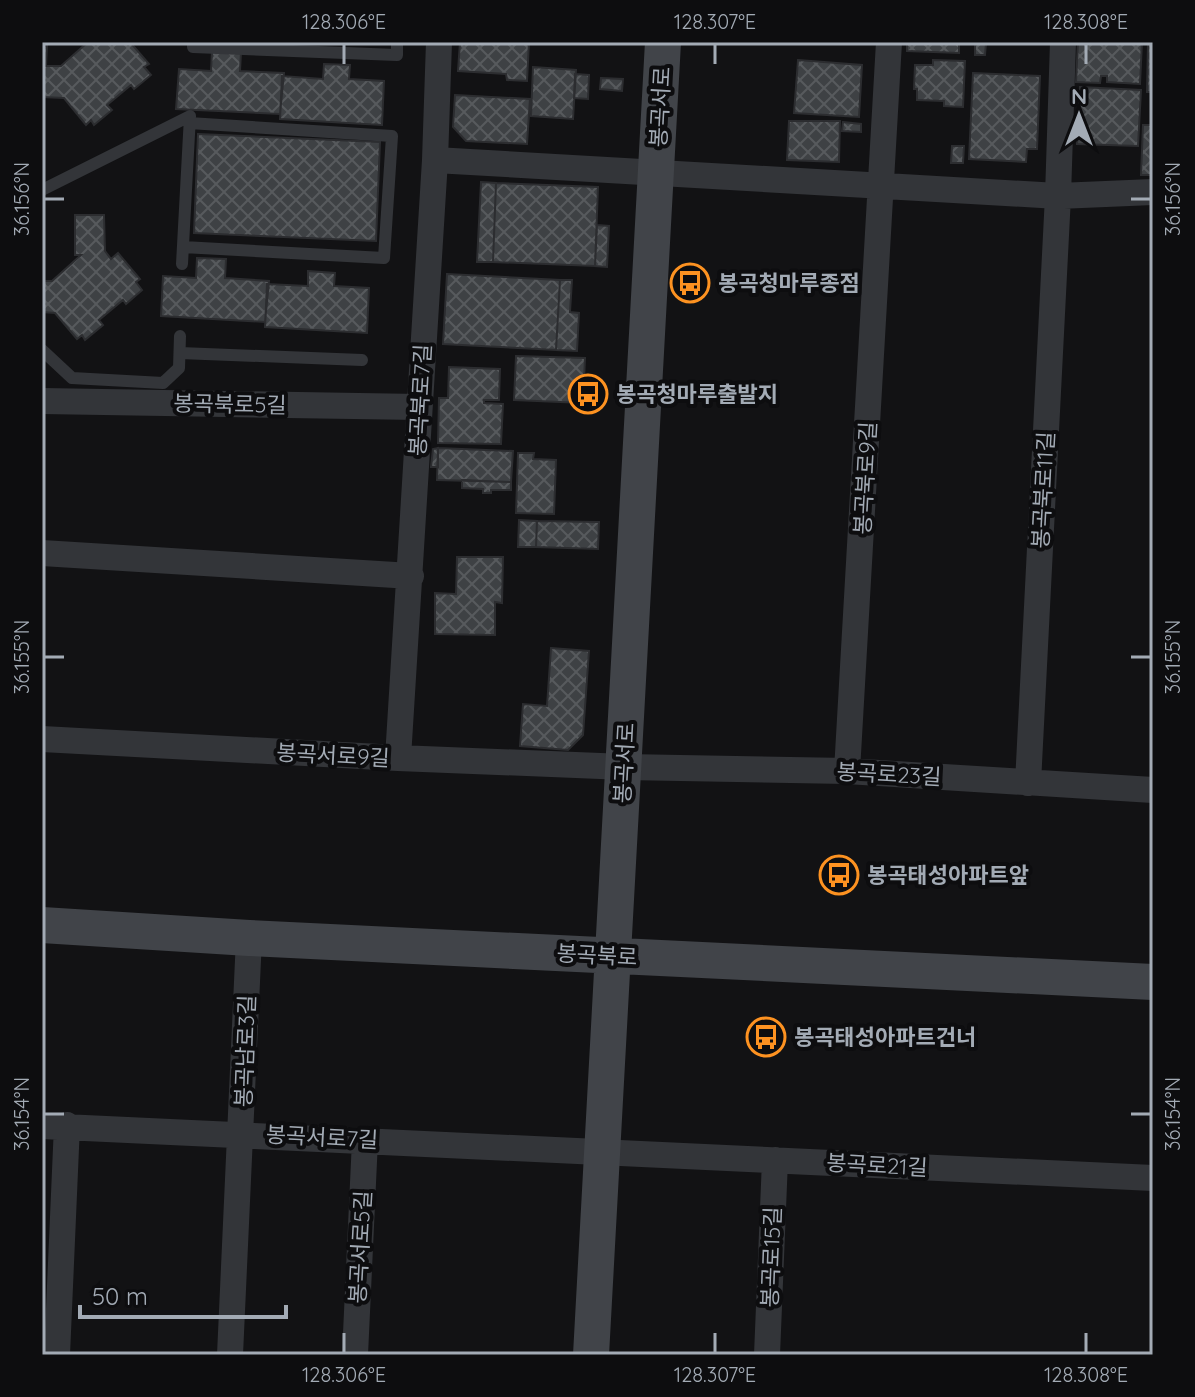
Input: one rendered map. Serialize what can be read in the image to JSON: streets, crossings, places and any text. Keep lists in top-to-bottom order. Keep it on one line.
{"streets":{"street":["봉곡서로","봉곡북로7길","봉곡북로5길","봉곡북로9길","봉곡북로11길","봉곡서로9길","봉곡로23길","봉곡북로","봉곡남로3길","봉곡서로7길","봉곡로21길","봉곡서로5길","봉곡로15길"]},"crossings":[["봉곡서로","봉곡북로7길"],["봉곡서로","봉곡북로9길"],["봉곡서로","봉곡서로9길"],["봉곡서로","봉곡로23길"],["봉곡서로","봉곡북로"],["봉곡서로","봉곡서로7길"],["봉곡서로","봉곡로21길"],["봉곡북로7길","봉곡북로5길"],["봉곡북로7길","봉곡서로9길"],["봉곡북로9길","봉곡로23길"],["봉곡북로11길","봉곡로23길"],["봉곡서로9길","봉곡로23길"],["봉곡북로","봉곡남로3길"],["봉곡남로3길","봉곡서로7길"],["봉곡서로7길","봉곡로21길"],["봉곡서로7길","봉곡서로5길"],["봉곡로21길","봉곡로15길"]],"places":{"bus stop":["봉곡청마루종점","봉곡청마루출발지","봉곡태성아파트앞","봉곡태성아파트건너"]},"scale_bar":"50 m","north":"top","coordinates":["128.306°E","128.307°E","128.308°E","36.156°N","36.155°N","36.154°N"]}
